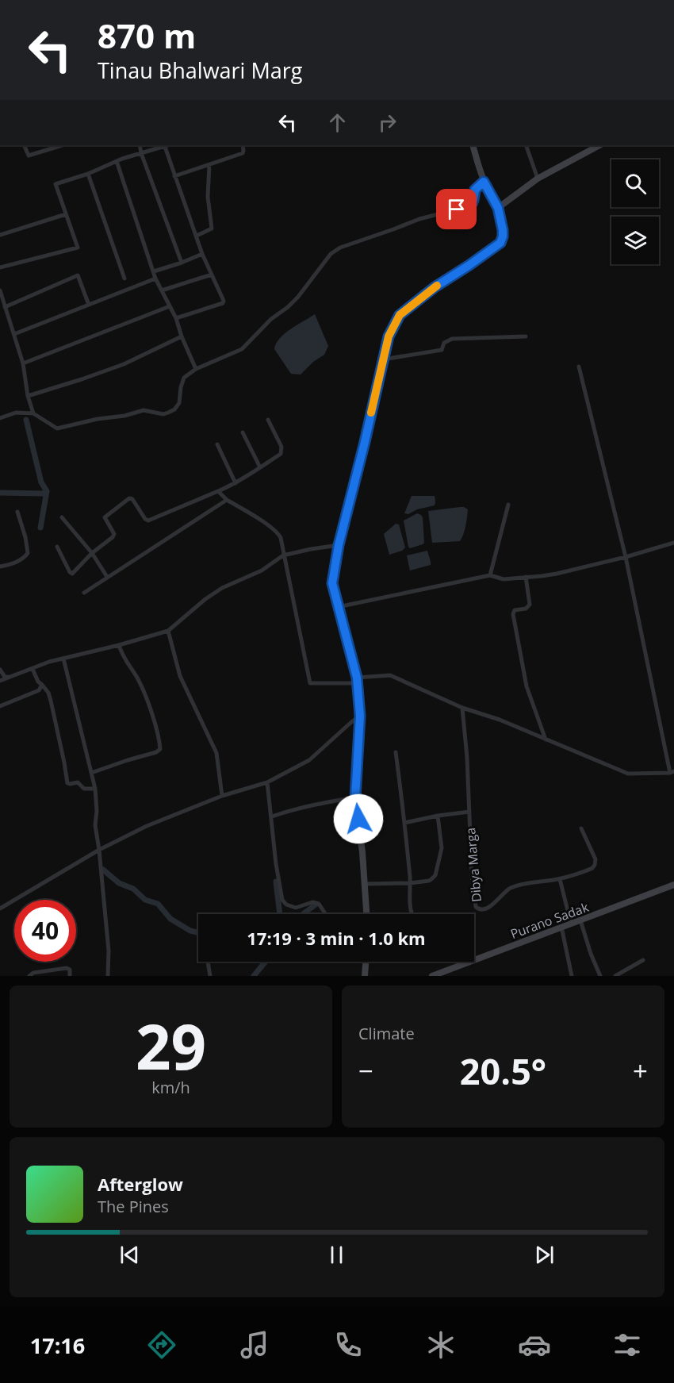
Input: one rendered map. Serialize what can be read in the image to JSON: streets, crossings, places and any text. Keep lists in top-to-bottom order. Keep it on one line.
{"streets":{"street":["Dibya Marga","Purano Sadak"]},"page":{"turn":["870 m","Tinau Bhalwari Marg"],"limit":"40","trip":"17:19 · 3 min · 1.0 km","tile":[["29","km/h"],"Climate"],"heat":["−","20.5°","+"],"song":["Afterglow","The Pines"],"tabs":"17:16"}}
